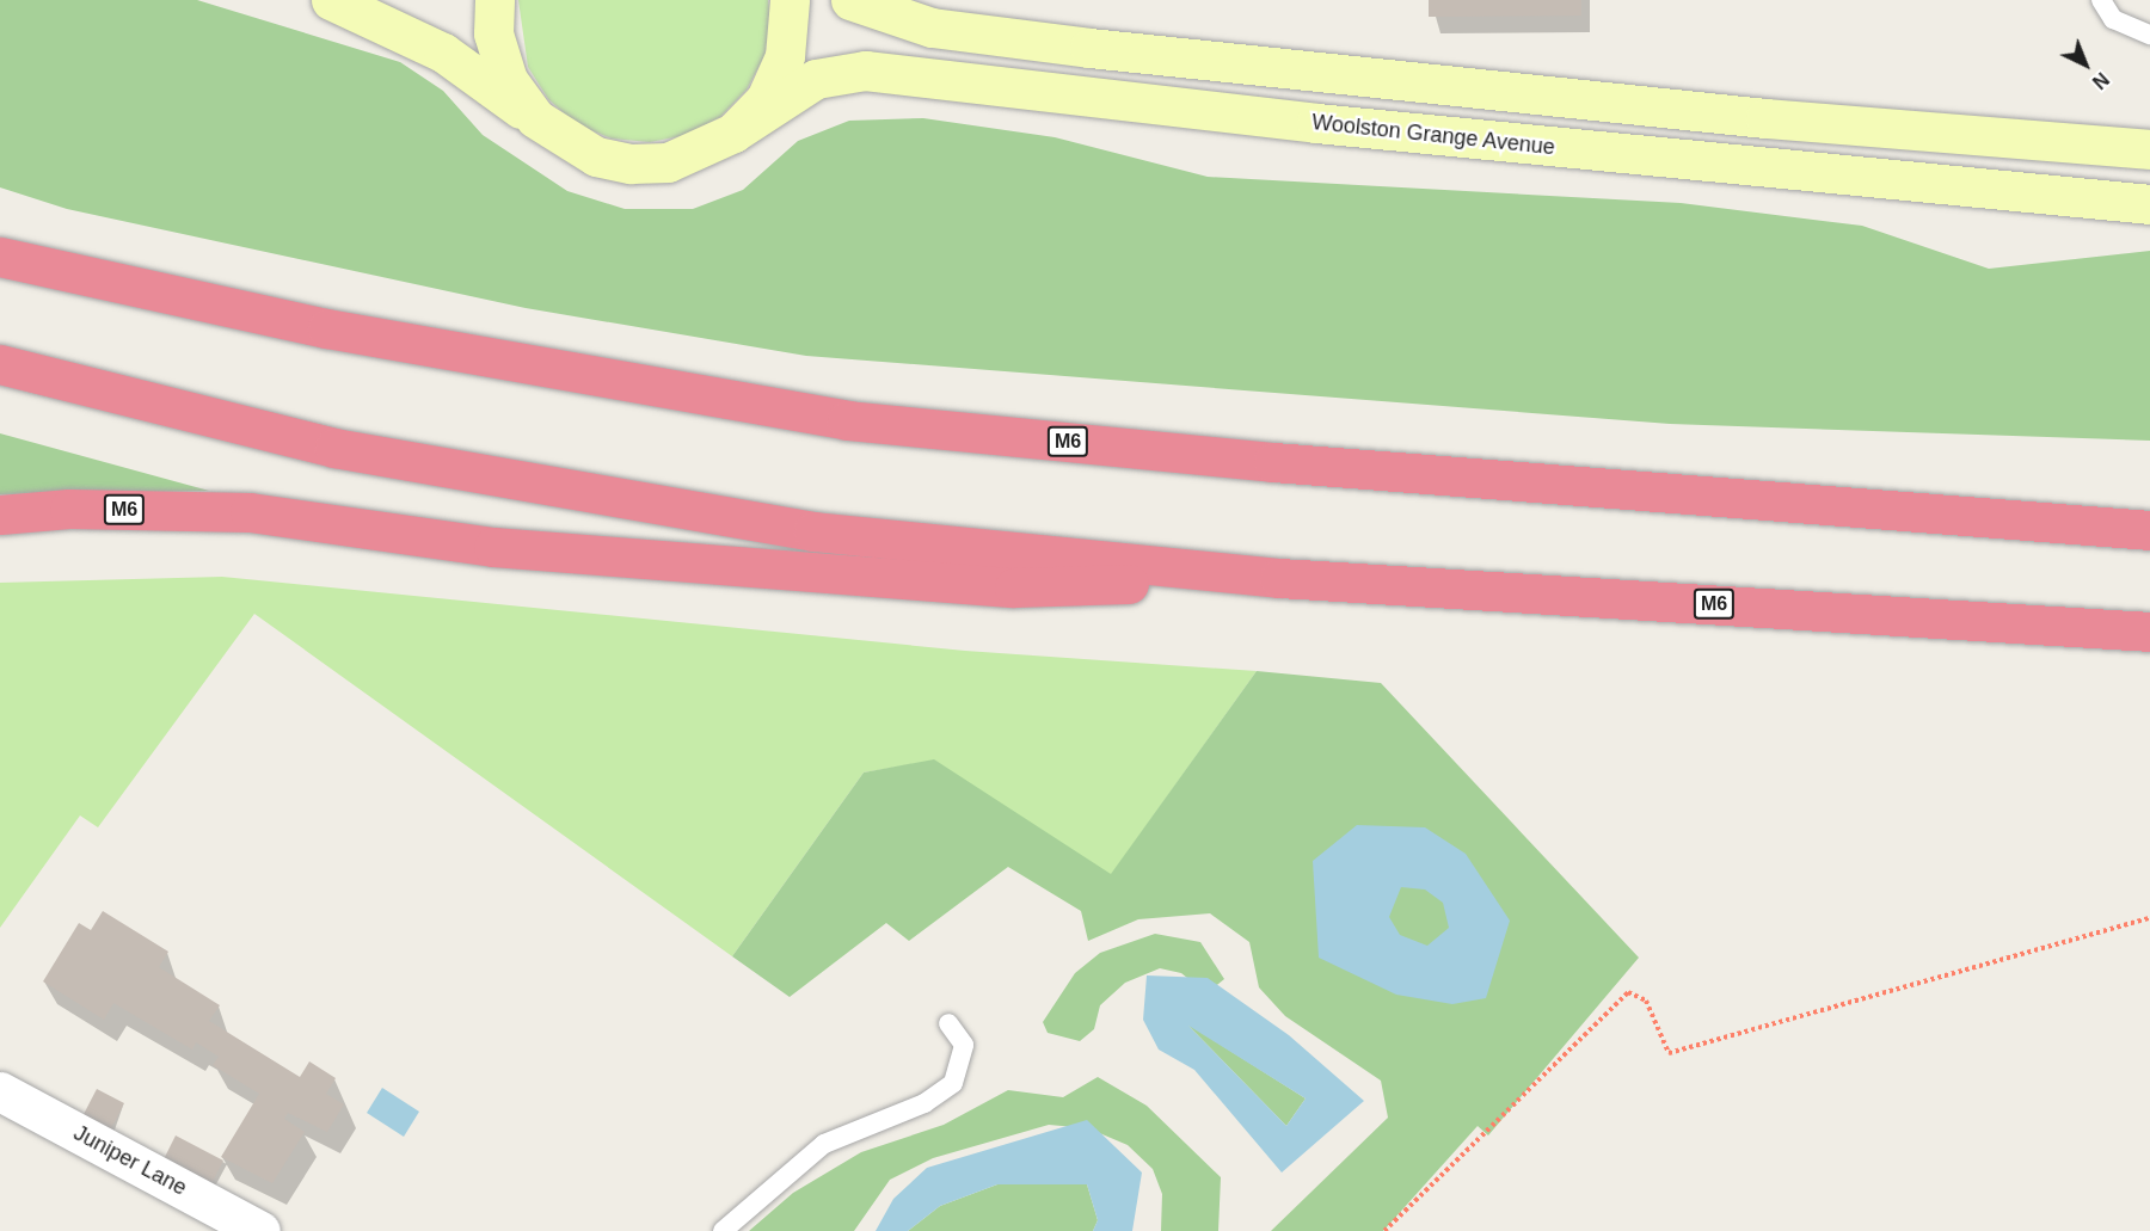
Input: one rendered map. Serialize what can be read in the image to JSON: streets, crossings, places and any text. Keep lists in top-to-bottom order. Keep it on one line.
{"streets":{"highway":["M6"],"main road":["Woolston Grange Avenue"],"street":["Juniper Lane"]},"north":"bottom right"}
